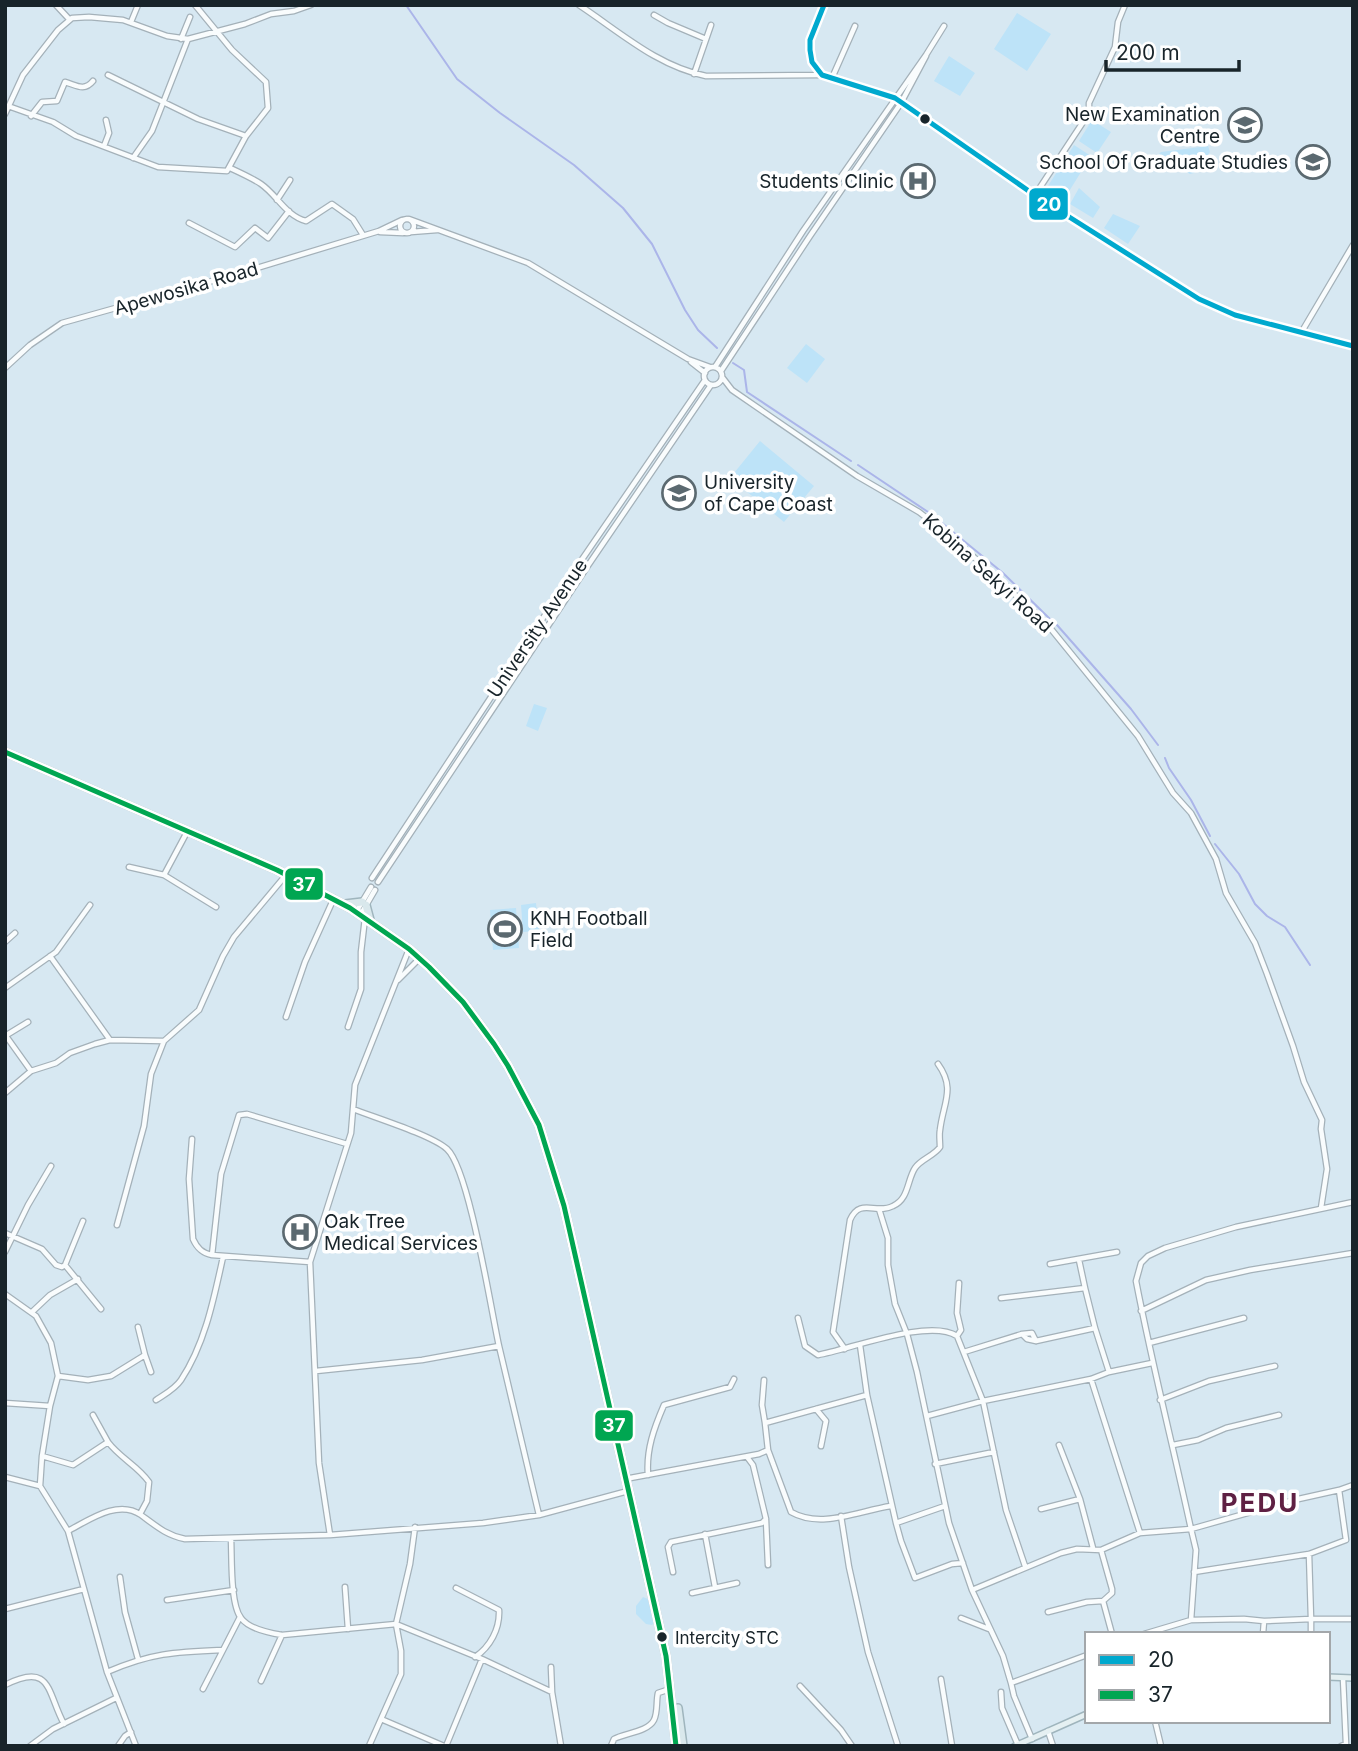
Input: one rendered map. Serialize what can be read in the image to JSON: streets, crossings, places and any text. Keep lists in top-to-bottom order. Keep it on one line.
{"streets":{"street":["Apewosika Road","Kobina Sekyi Road","University Avenue"]},"crossings":[["Kobina Sekyi Road","University Avenue"]],"districts":["PEDU"],"places":{"school or university":["New Examination Centre","School Of Graduate Studies","University of Cape Coast"],"hospital":["Students Clinic","Oak Tree Medical Services"],"sports":["KNH Football Field"],"other":["Intercity STC"]},"lines":["transit line 20","transit line 37"],"legend":["20","37"],"scale_bar":"200 m"}
